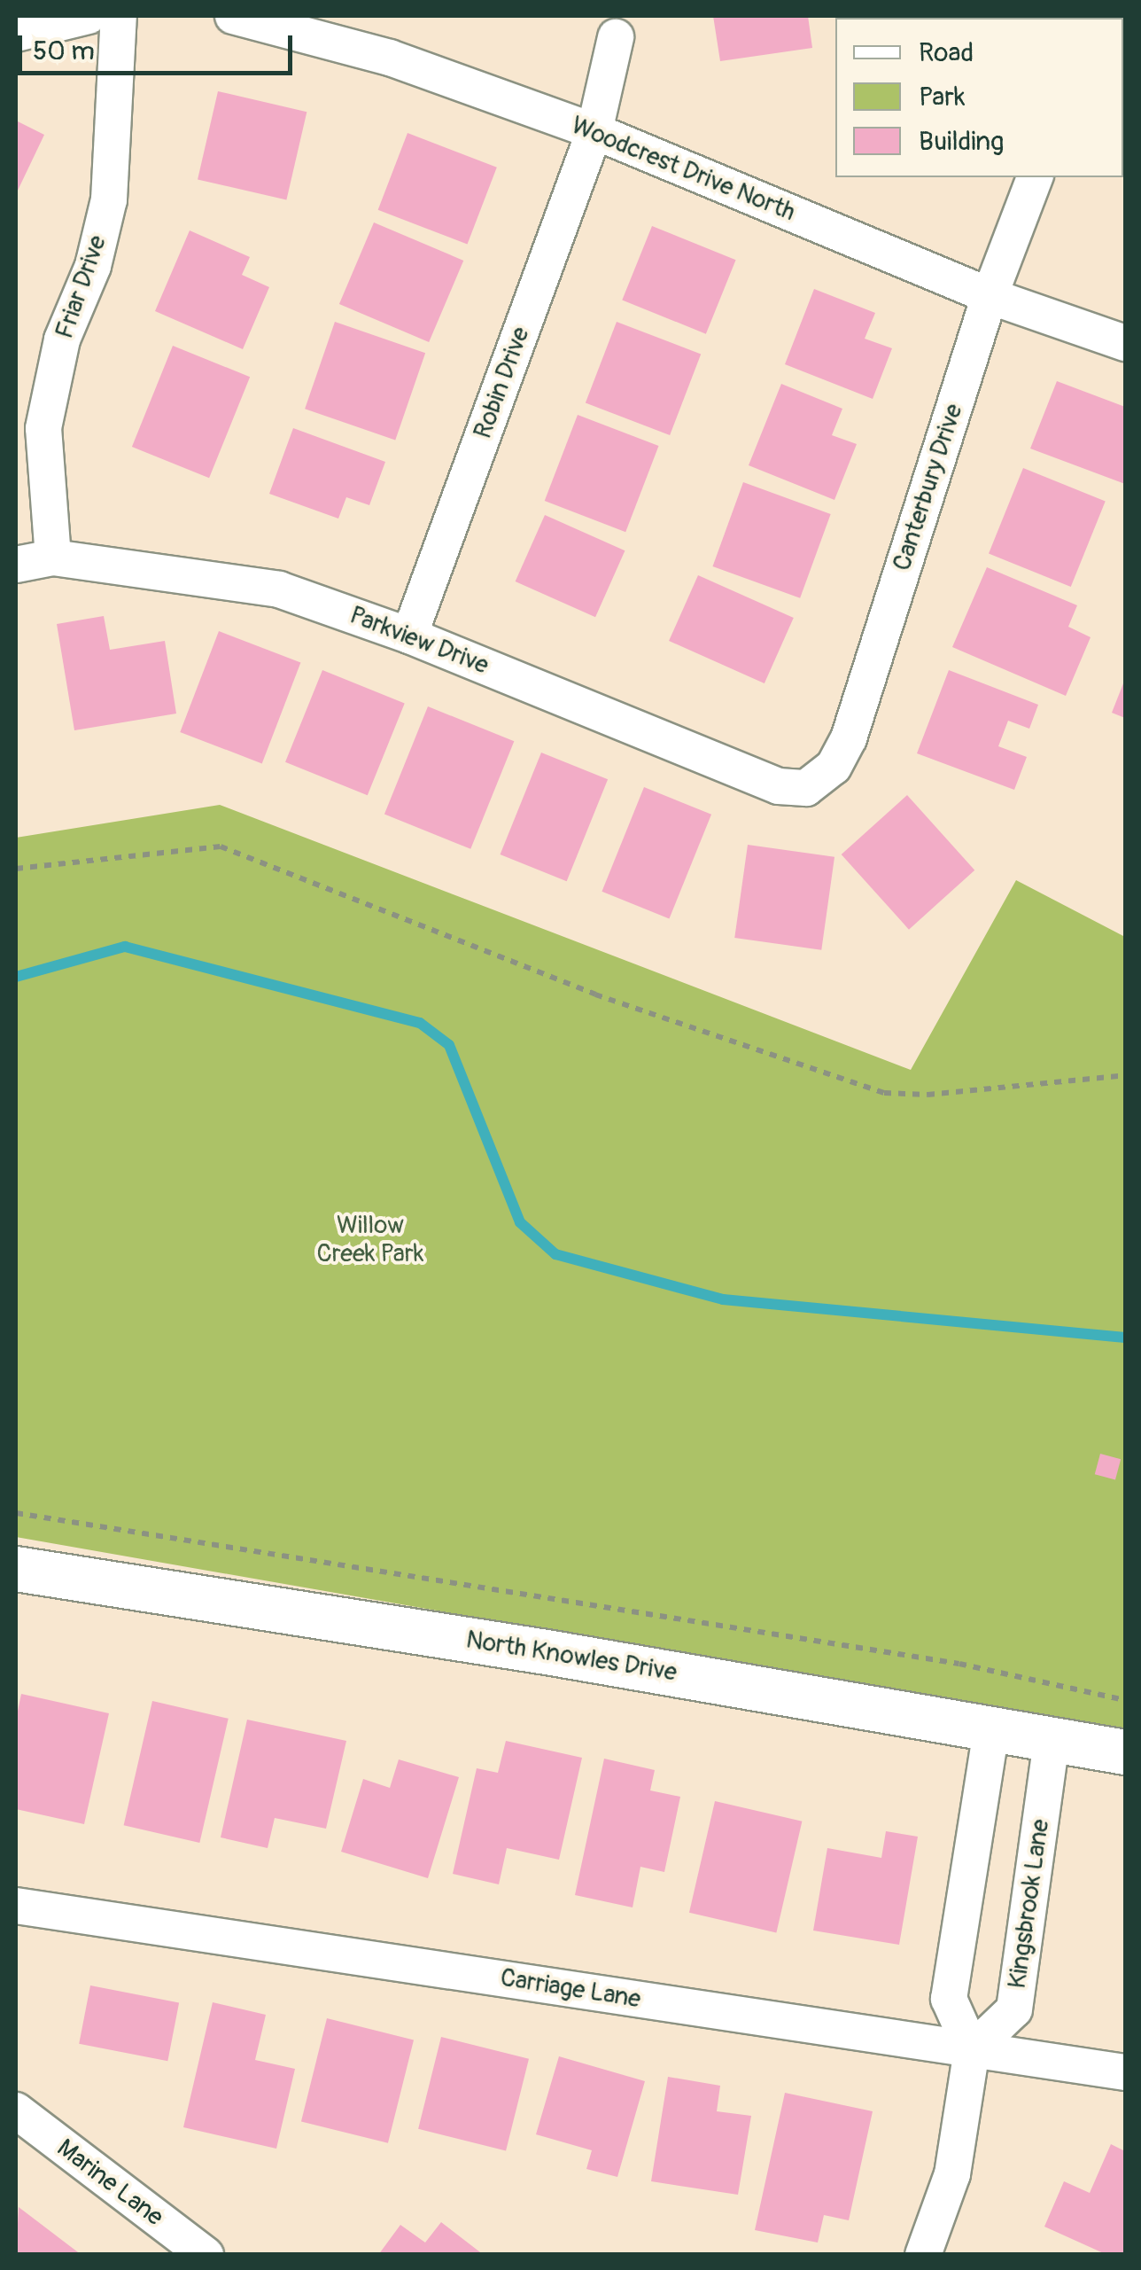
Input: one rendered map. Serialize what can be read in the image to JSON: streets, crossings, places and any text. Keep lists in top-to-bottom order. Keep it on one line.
{"streets":{"street":["Woodcrest Drive North","Friar Drive","Robin Drive","Canterbury Drive","Parkview Drive","North Knowles Drive","Kingsbrook Lane","Carriage Lane","Marine Lane"]},"crossings":[["Woodcrest Drive North","Robin Drive"],["Woodcrest Drive North","Canterbury Drive"],["Friar Drive","Parkview Drive"],["Robin Drive","Parkview Drive"],["Canterbury Drive","Parkview Drive"],["North Knowles Drive","Kingsbrook Lane"],["Kingsbrook Lane","Carriage Lane"]],"parks":["Willow Creek Park"],"legend":["Road","Park","Building"],"scale_bar":"50 m"}
